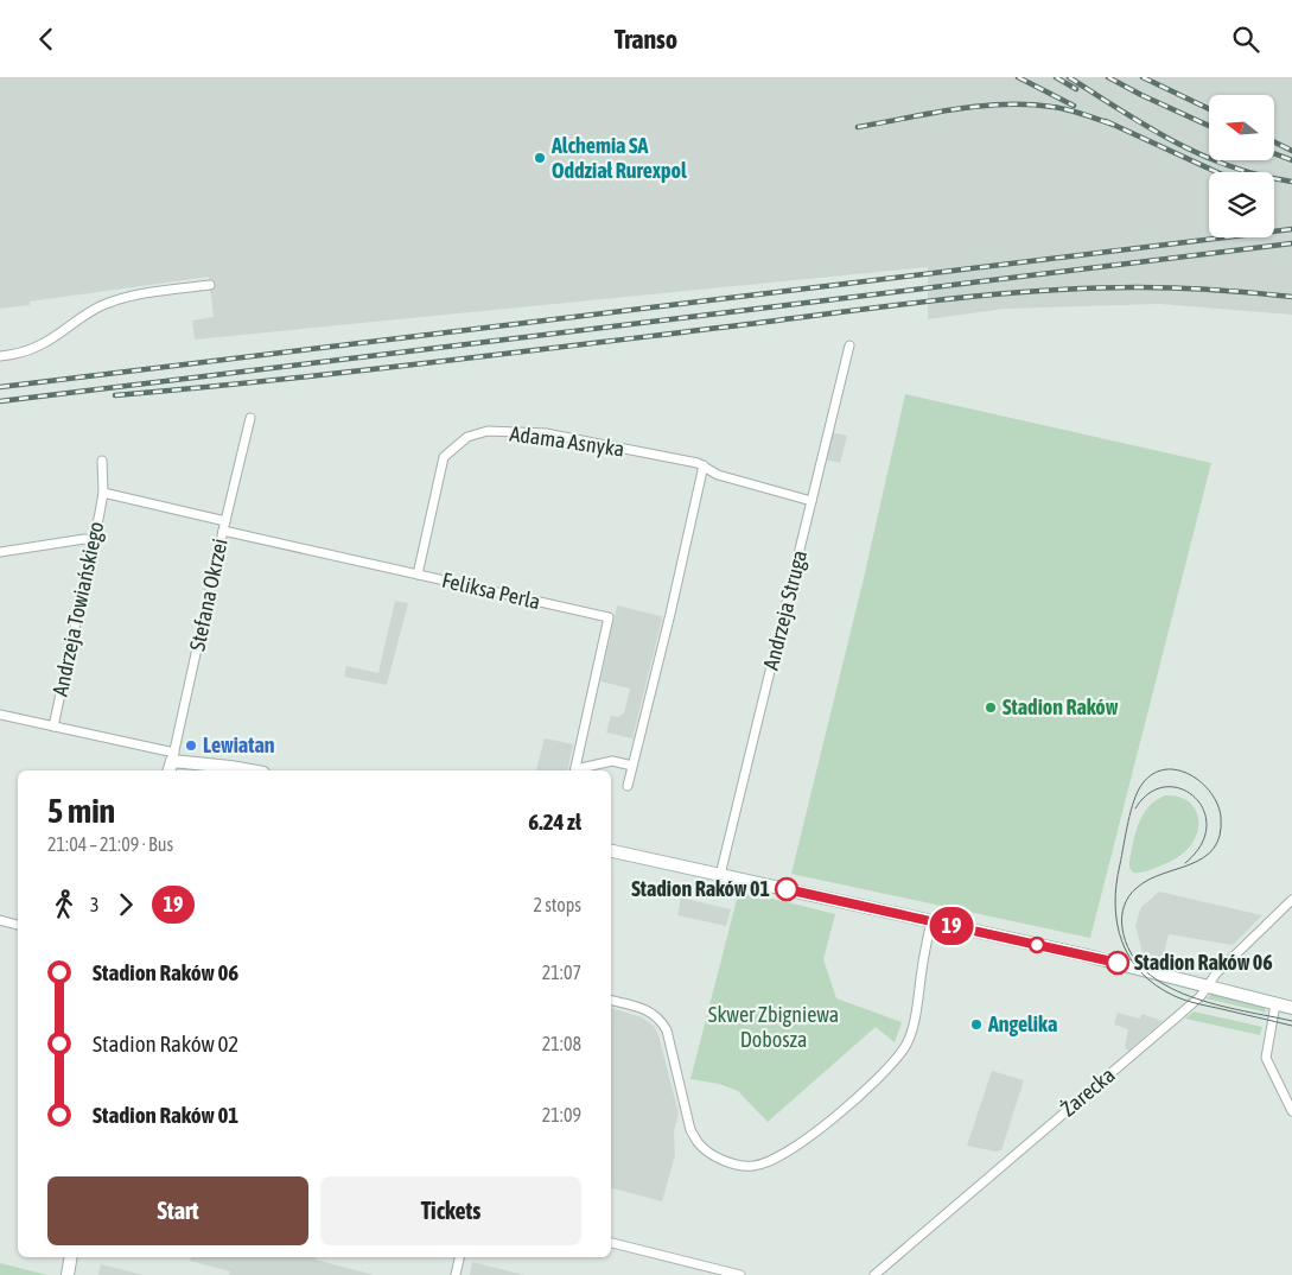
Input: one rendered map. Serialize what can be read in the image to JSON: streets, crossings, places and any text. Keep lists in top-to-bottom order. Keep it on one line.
{"streets":{"street":["Adama Asnyka","Feliksa Perla","Stefana Okrzei","Andrzeja Towiańskiego","Andrzeja Struga","Żarecka"]},"crossings":[["Adama Asnyka","Feliksa Perla"],["Adama Asnyka","Andrzeja Struga"],["Feliksa Perla","Stefana Okrzei"],["Stefana Okrzei","Andrzeja Towiańskiego"]],"parks":["Skwer Zbigniewa Dobosza"],"places":["Alchemia SA Oddział Rurexpol","Stadion Raków","Lewiatan","Stadion Raków 01","Stadion Raków 06","Angelika"],"lines":["bus line 19"],"north":"left","page":{"header":"Transo","on_map":"19","heading":["5 min","21:04 – 21:09 · Bus","6.24 zł"],"legs":["3","19","2 stops"],"list":[{"name":"Stadion Raków 06","value":"21:07"},{"name":"Stadion Raków 02","value":"21:08"},{"name":"Stadion Raków 01","value":"21:09"}],"buttons":["Start","Tickets"]}}
